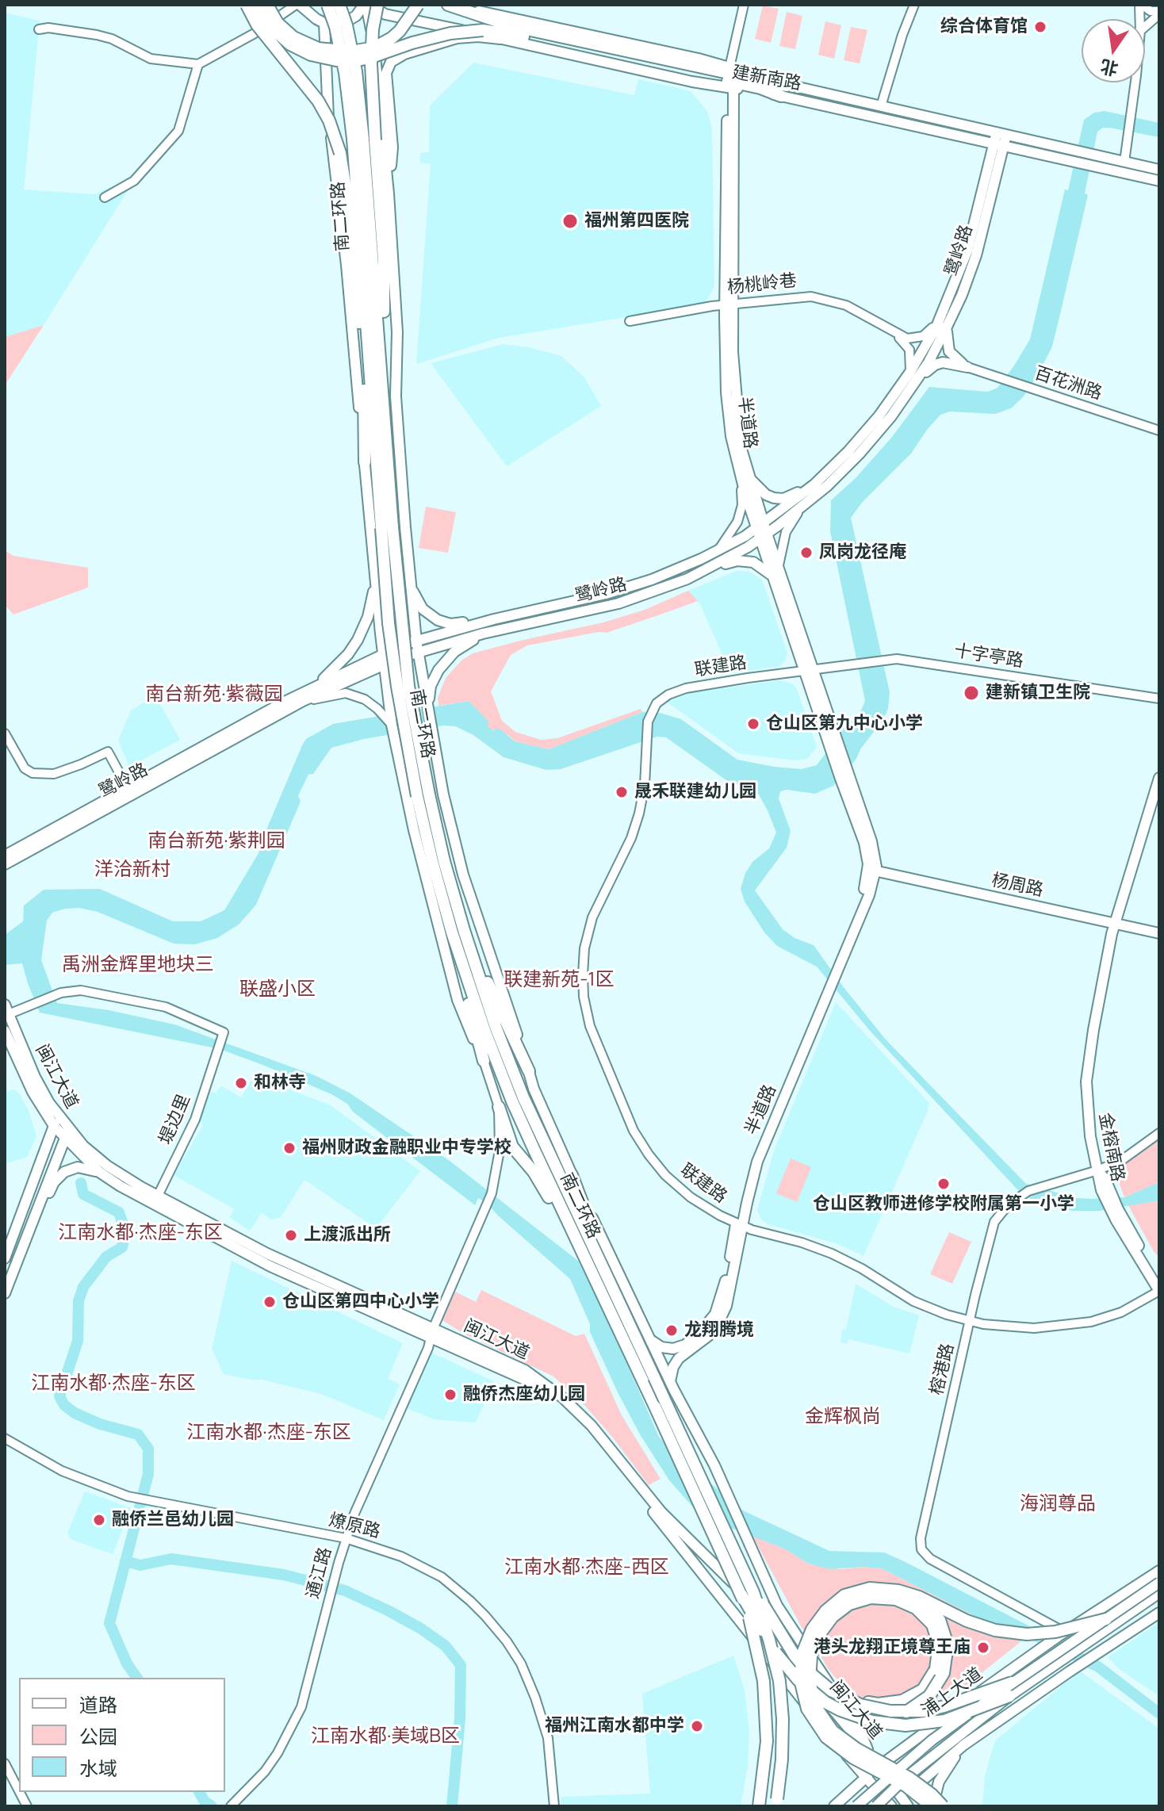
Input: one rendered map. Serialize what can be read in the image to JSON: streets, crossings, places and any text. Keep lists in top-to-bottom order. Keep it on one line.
{"streets":{"highway":["南二环路"],"main road":["建新南路","鹭岭路","半道路","杨周路","闽江大道","金榕南路","浦上大道"],"street":["杨桃岭巷","百花洲路","十字亭路","联建路","堤边里","榕港路","燎原路","通江路"]},"crossings":[["建新南路","鹭岭路"],["建新南路","半道路"],["鹭岭路","半道路"],["杨桃岭巷","半道路"],["半道路","十字亭路"],["半道路","联建路"],["半道路","杨周路"],["十字亭路","联建路"],["联建路","金榕南路"],["联建路","榕港路"],["杨周路","金榕南路"],["闽江大道","堤边里"],["闽江大道","通江路"],["闽江大道","浦上大道"],["金榕南路","榕港路"],["榕港路","浦上大道"],["燎原路","通江路"]],"districts":["南台新苑·紫薇园","南台新苑·紫荆园","洋洽新村","禹洲金辉里地块三","联建新苑-1区","联盛小区","江南水都·杰座-东区","江南水都·杰座-东区","金辉枫尚","江南水都·杰座-东区","海润尊品","江南水都·杰座-西区","江南水都·美域B区"],"places":["综合体育馆","福州第四医院","凤岗龙径庵","建新镇卫生院","仓山区第九中心小学","晟禾联建幼儿园","和林寺","福州财政金融职业中专学校","仓山区教师进修学校附属第一小学","上渡派出所","仓山区第四中心小学","龙翔腾境","融侨杰座幼儿园","融侨兰邑幼儿园","港头龙翔正境尊王庙","福州江南水都中学"],"legend":["道路","公园","水域"],"north":"bottom"}
